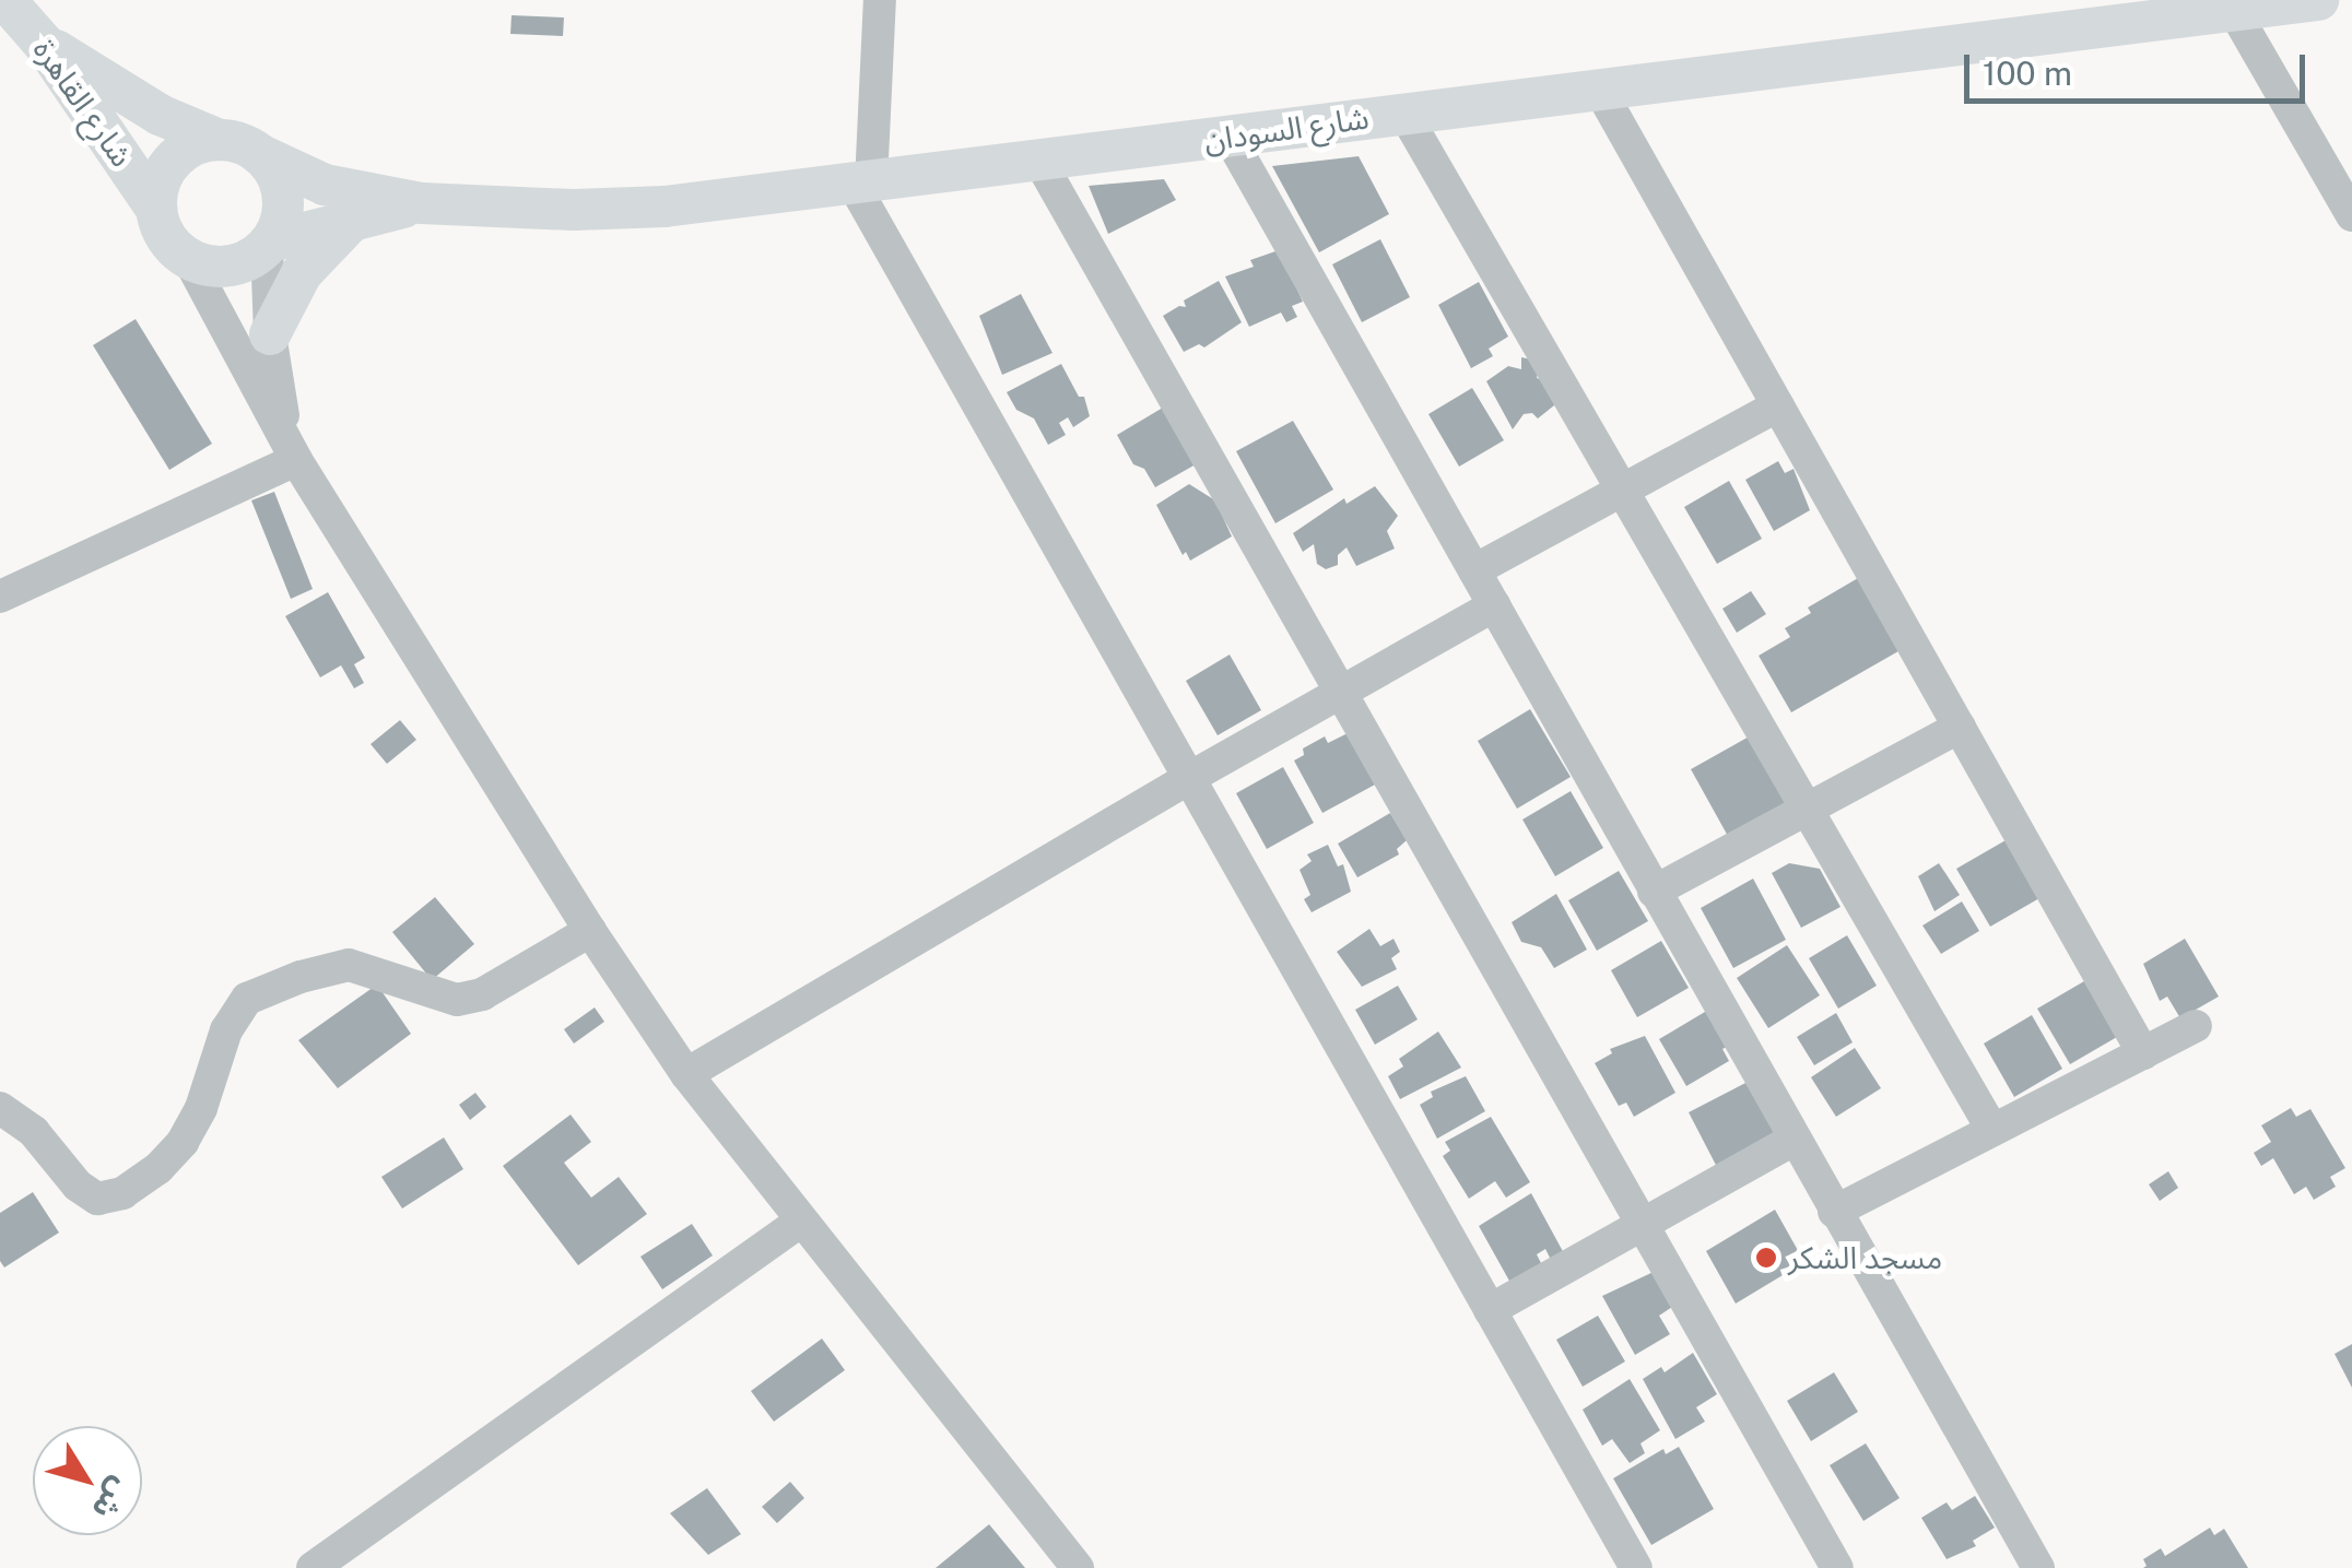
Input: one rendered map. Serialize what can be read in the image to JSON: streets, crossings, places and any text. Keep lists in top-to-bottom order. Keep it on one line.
{"streets":{"main road":["شارع القاهرة","شارع السودان"]},"crossings":[["شارع القاهرة","شارع السودان"]],"places":["مسجد الشكر"],"scale_bar":"100 m","north":"bottom right"}
